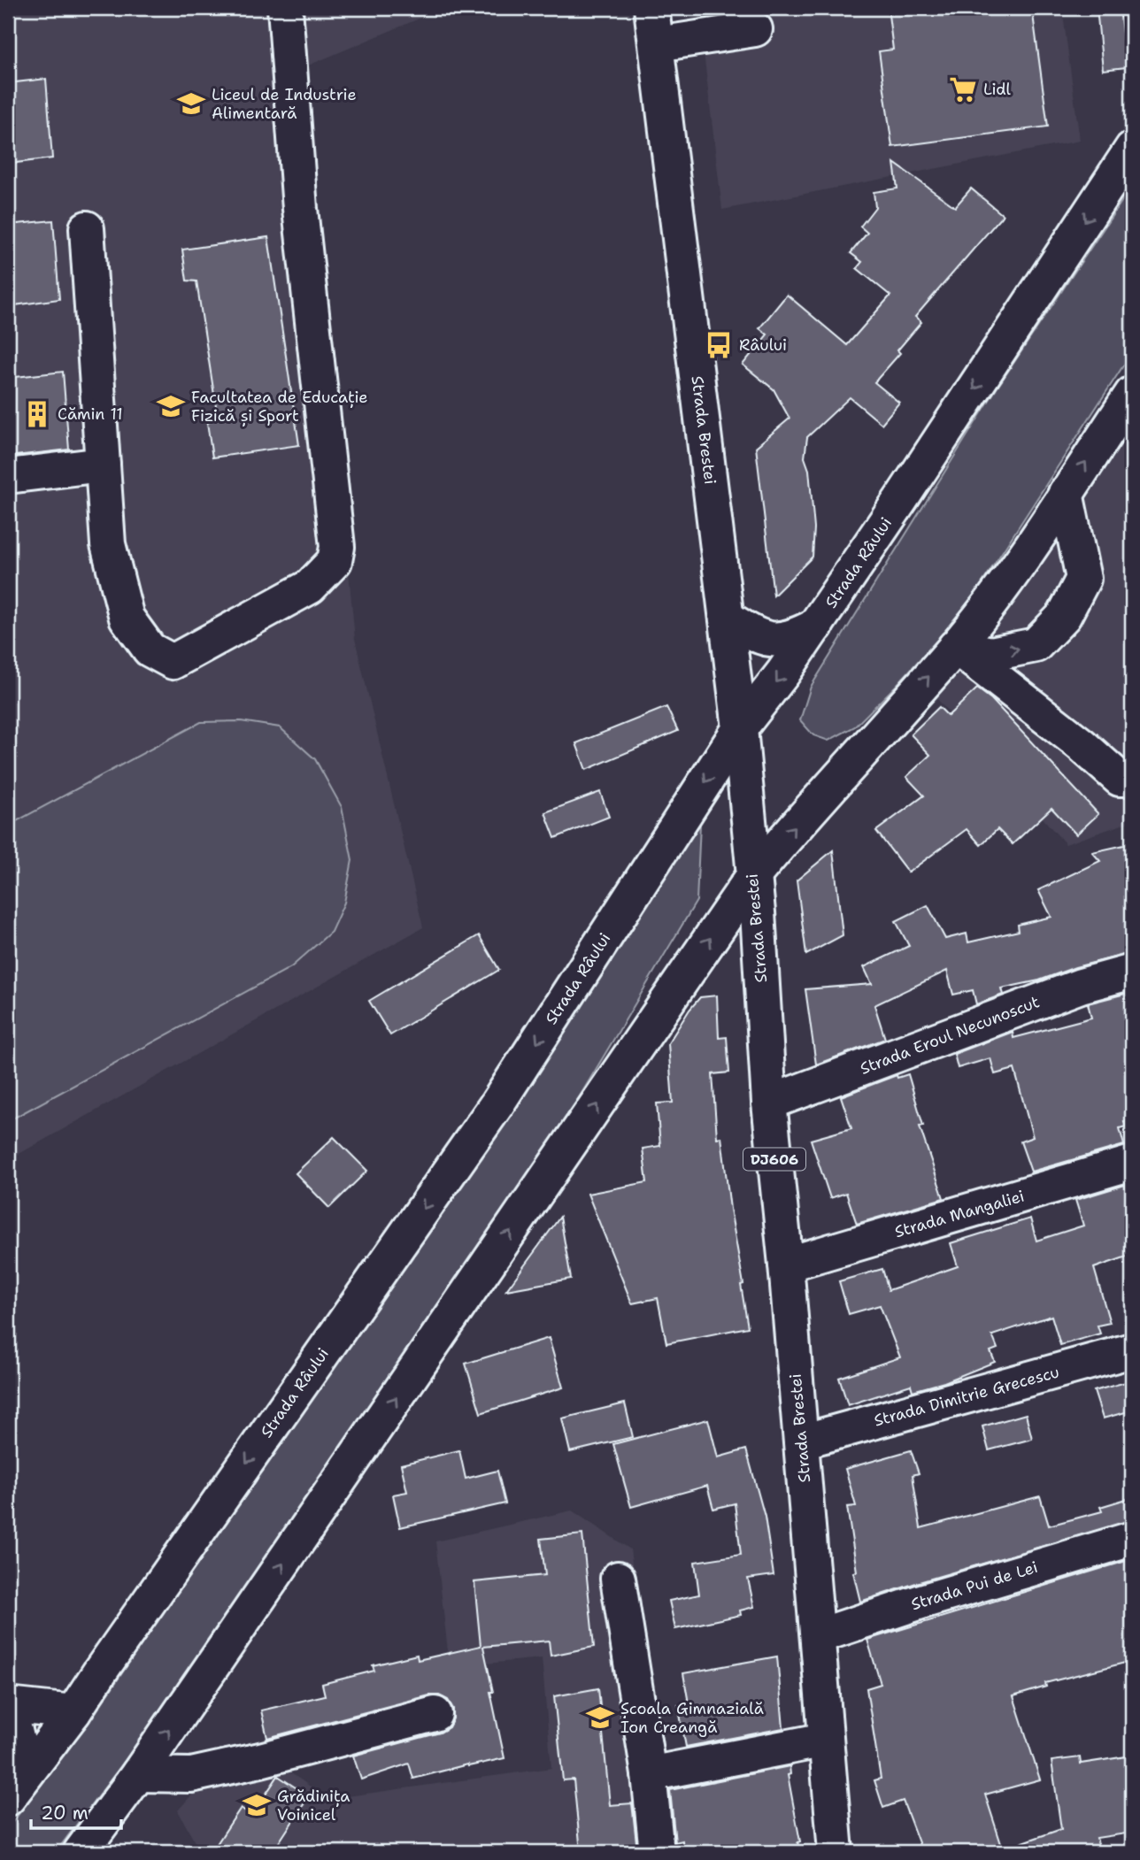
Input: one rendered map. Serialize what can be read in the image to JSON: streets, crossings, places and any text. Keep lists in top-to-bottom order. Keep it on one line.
{"streets":{"main road":["Strada Brestei","Strada Râului","Strada Eroul Necunoscut","DJ606","Strada Mangaliei","Strada Dimitrie Grecescu","Strada Pui de Lei"]},"crossings":[["Strada Brestei","Strada Râului"],["Strada Brestei","Strada Eroul Necunoscut"],["Strada Brestei","Strada Mangaliei"],["Strada Brestei","Strada Dimitrie Grecescu"],["Strada Brestei","Strada Pui de Lei"]],"places":{"supermarket":["Lidl"],"school or university":["Liceul de Industrie Alimentară","Facultatea de Educație Fizică și Sport","Școala Gimnazială Ion Creangă","Grădinița Voinicel"],"bus stop":["Râului"],"building":["Cămin 11"]},"scale_bar":"20 m"}
